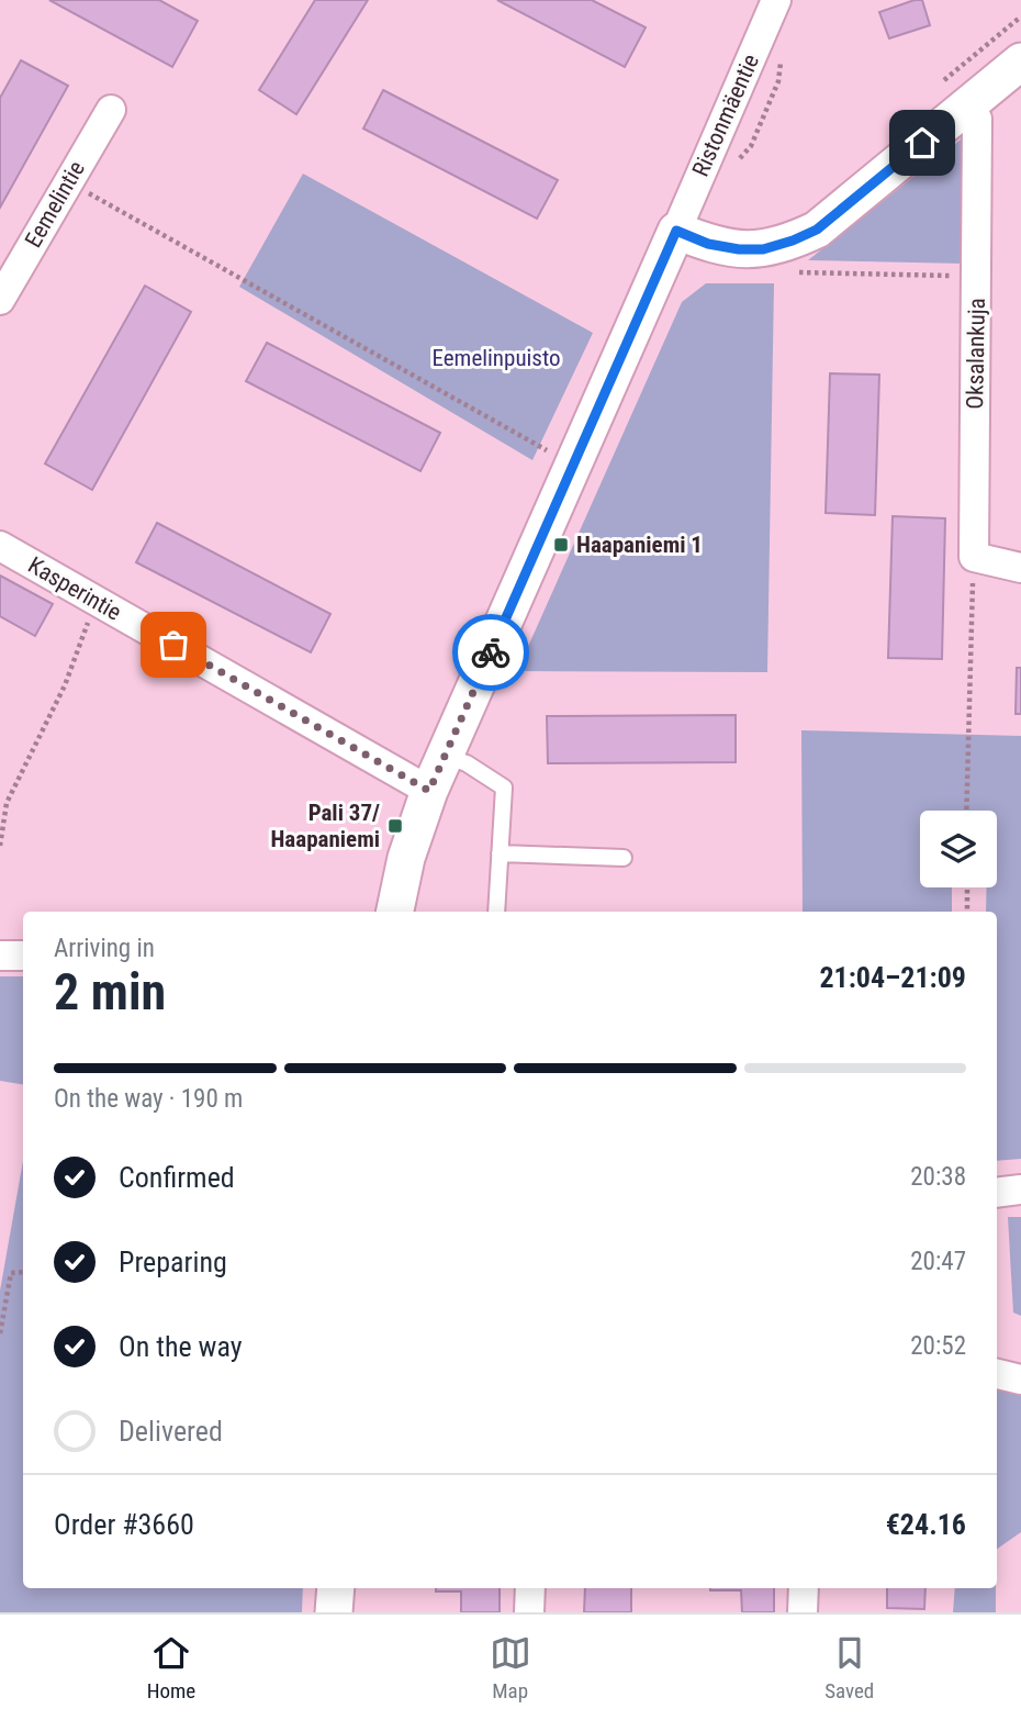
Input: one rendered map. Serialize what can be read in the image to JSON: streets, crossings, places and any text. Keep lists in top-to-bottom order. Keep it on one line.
{"streets":{"street":["Ristonmäentie","Eemelintie","Oksalankuja","Kasperintie"]},"parks":["Eemelinpuisto"],"places":{"transit":["Haapaniemi 1","Pali 37/ Haapaniemi"]},"page":{"heading":["2 min","Arriving in","21:04–21:09"],"panel":["Order #3660","€24.16"],"bar":"On the way · 190 m","list":[["Confirmed","20:38"],["Preparing","20:47"],["On the way","20:52"],"Delivered"],"tabs":["Home","Map","Saved"]}}
